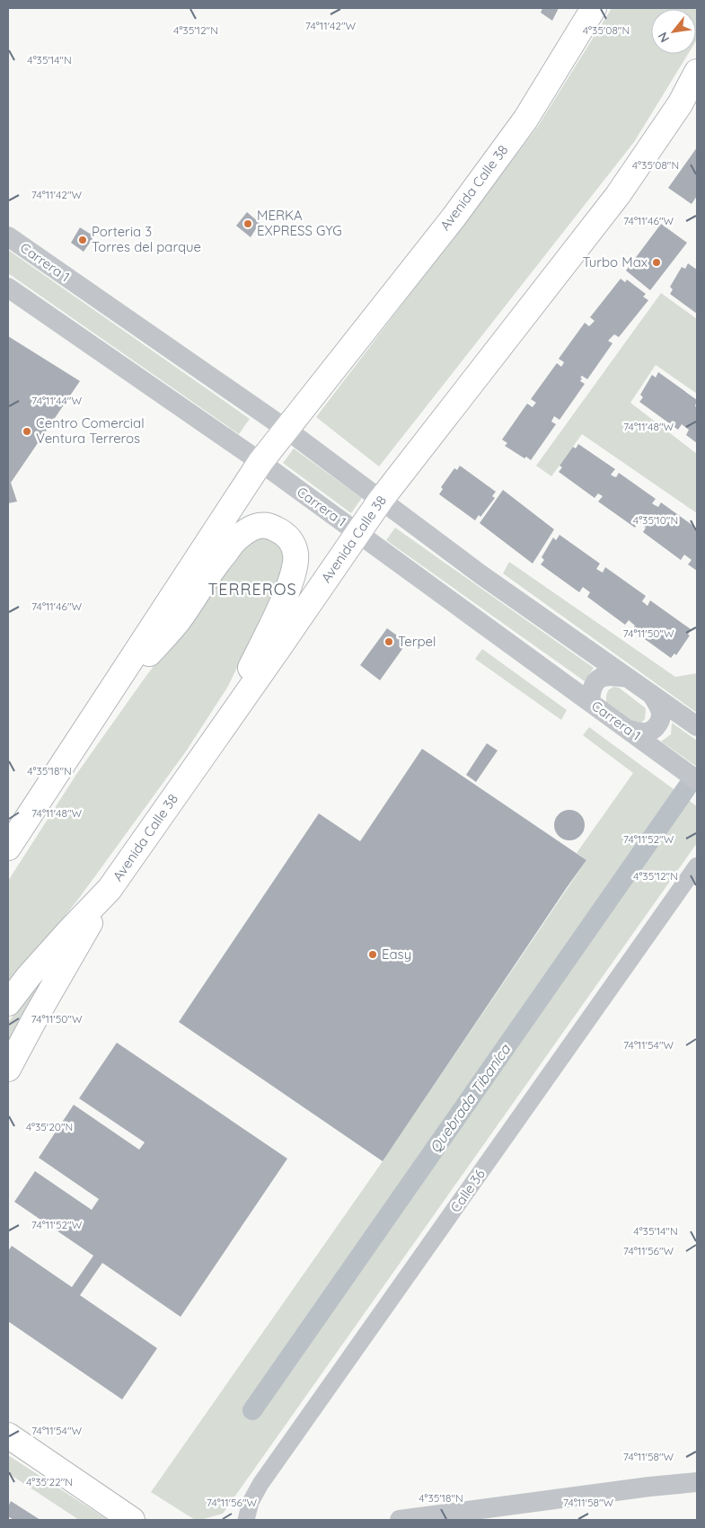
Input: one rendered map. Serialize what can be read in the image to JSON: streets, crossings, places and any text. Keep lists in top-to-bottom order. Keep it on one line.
{"streets":{"main road":["Avenida Calle 38"],"street":["Carrera 1","Calle 36"]},"crossings":[["Avenida Calle 38","Carrera 1"]],"districts":["TERREROS"],"water":["Quebrada Tibaníca"],"places":["MERKA EXPRESS GYG","Porteria 3 Torres del parque","Turbo Max","Centro Comercial Ventura Terreros","Terpel","Easy"],"north":"bottom left","coordinates":["74°11'42\"W","4°35'12\"N","4°35'08\"N","4°35'14\"N","74°11'46\"W","74°11'44\"W","74°11'48\"W","4°35'10\"N","74°11'50\"W","4°35'18\"N","74°11'52\"W","74°11'54\"W","4°35'20\"N","74°11'56\"W","74°11'58\"W","4°35'22\"N"]}
